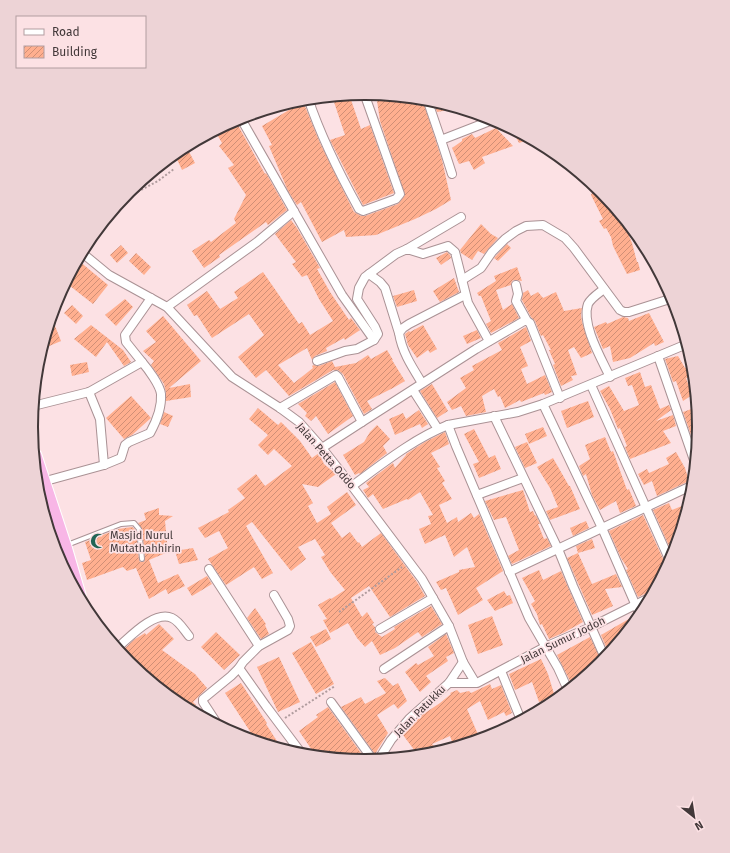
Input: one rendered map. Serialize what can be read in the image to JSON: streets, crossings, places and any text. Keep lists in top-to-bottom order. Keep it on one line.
{"streets":{"street":["Jalan Petta Oddo","Jalan Sumur Jodoh","Jalan Patukku"]},"crossings":[["Jalan Petta Oddo","Jalan Sumur Jodoh"],["Jalan Petta Oddo","Jalan Patukku"]],"places":{"mosque":["Masjid Nurul Mutathahhirin"]},"legend":["Road","Building"],"north":"bottom right"}
